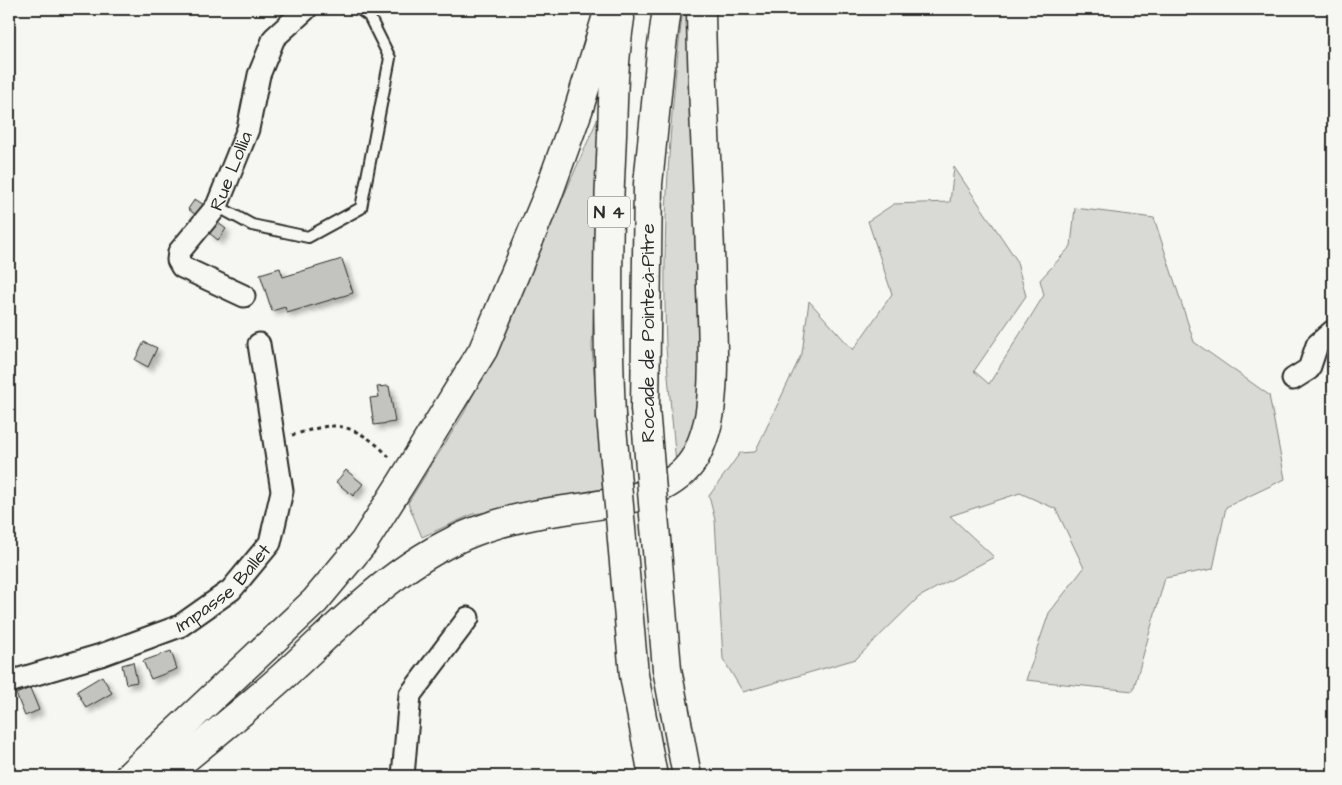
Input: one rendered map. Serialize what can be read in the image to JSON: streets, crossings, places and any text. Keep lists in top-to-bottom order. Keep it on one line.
{"streets":{"highway":["N 4","Rocade de Pointe-à-Pitre"],"street":["Rue Lollia","Impasse Ballet"]}}
